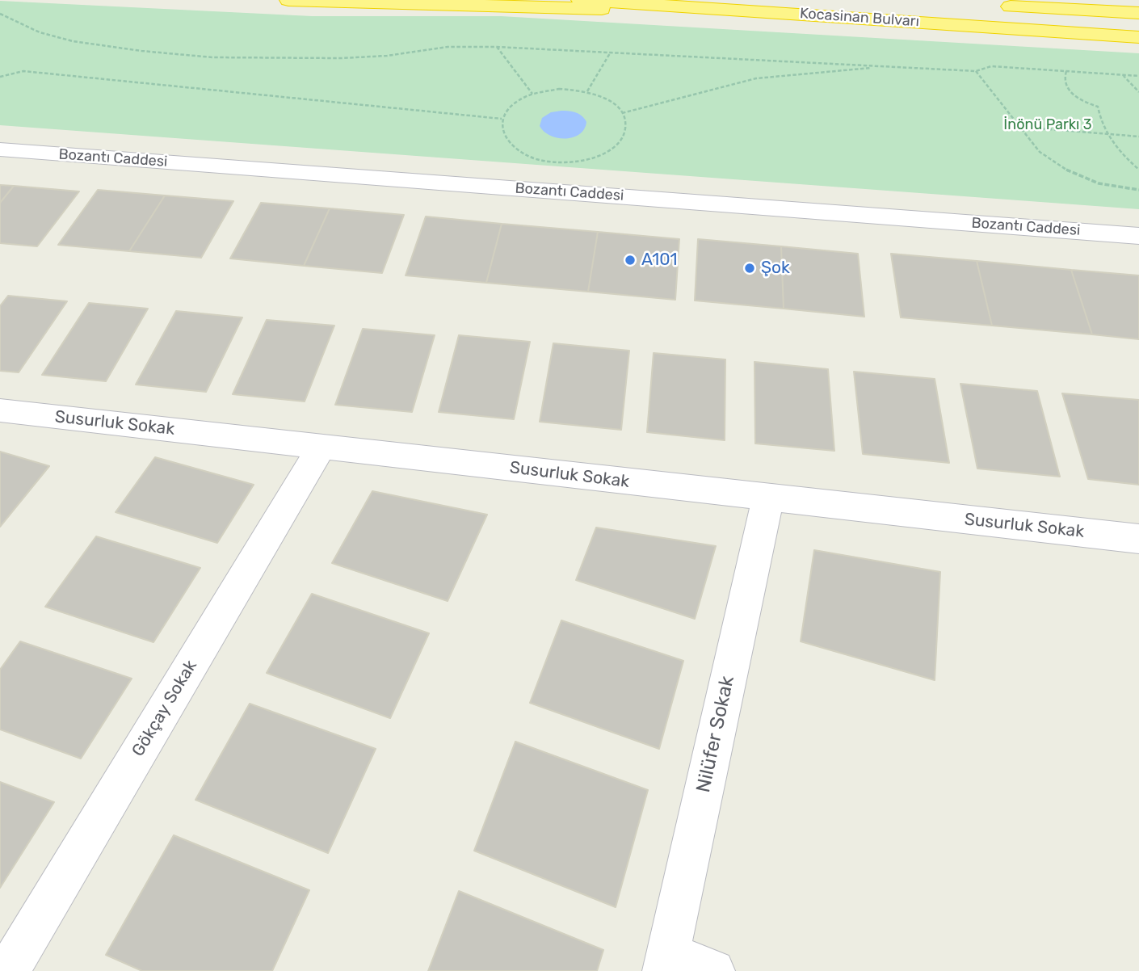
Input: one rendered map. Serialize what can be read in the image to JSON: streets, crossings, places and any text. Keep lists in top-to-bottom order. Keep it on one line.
{"streets":{"highway":["Kocasinan Bulvarı"],"street":["Bozantı Caddesi","Susurluk Sokak","Gökçay Sokak","Nilüfer Sokak"]},"crossings":[["Susurluk Sokak","Gökçay Sokak"],["Susurluk Sokak","Nilüfer Sokak"]],"parks":["İnönü Parkı 3"],"places":["A101","Şok"]}
